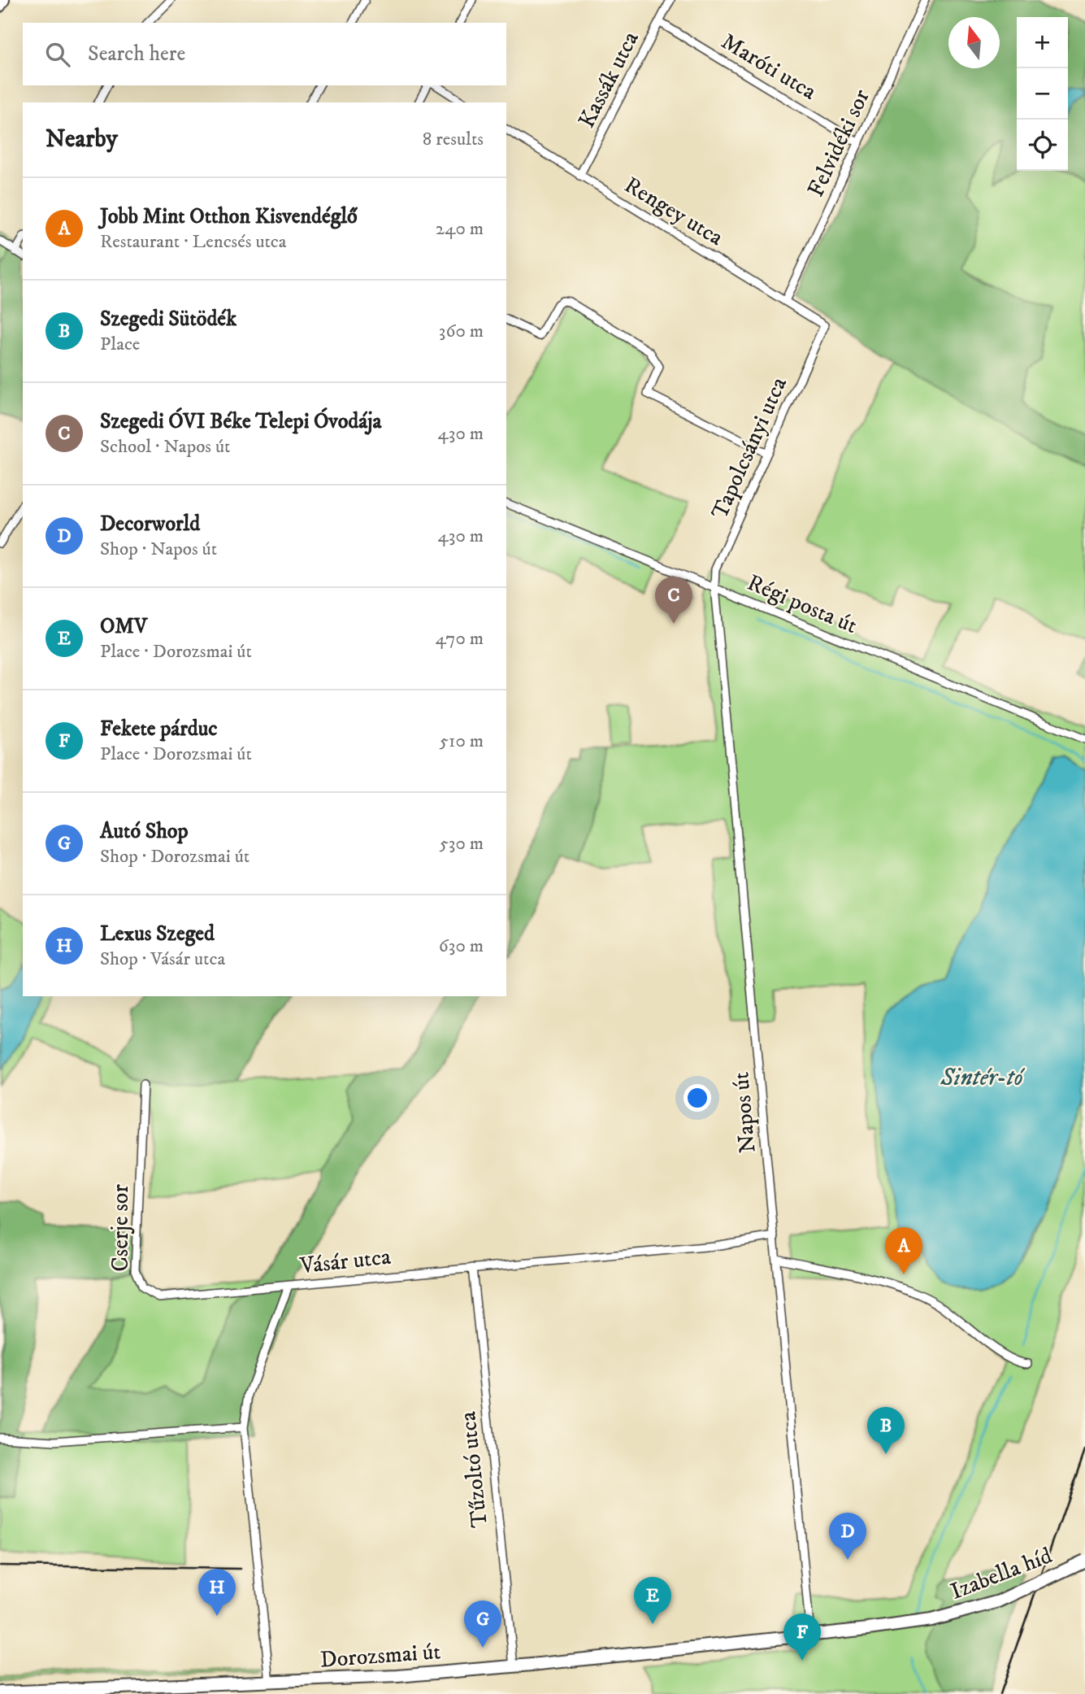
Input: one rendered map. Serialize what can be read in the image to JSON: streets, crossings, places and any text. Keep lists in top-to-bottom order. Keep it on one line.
{"streets":{"main road":["Izabella híd","Dorozsmai út"],"street":["Maróti utca","Kassák utca","Felvidéki sor","Rengey utca","Tapolcsányi utca","Régi posta út","Napos út","Cserje sor","Vásár utca","Tűzoltó utca"]},"crossings":[["Maróti utca","Kassák utca"],["Maróti utca","Felvidéki sor"],["Kassák utca","Rengey utca"],["Felvidéki sor","Rengey utca"],["Rengey utca","Tapolcsányi utca"],["Tapolcsányi utca","Régi posta út"],["Tapolcsányi utca","Napos út"],["Régi posta út","Napos út"],["Napos út","Vásár utca"],["Napos út","Dorozsmai út"],["Cserje sor","Vásár utca"],["Vásár utca","Tűzoltó utca"],["Vásár utca","Dorozsmai út"],["Tűzoltó utca","Dorozsmai út"],["Izabella híd","Dorozsmai út"]],"water":["Sintér-tó"],"north":"top","page":{"map_buttons":["+","−"],"search":"Search here","heading":["Nearby","8 results"],"list":[{"mark":"A","name":"Jobb Mint Otthon Kisvendéglő","note":"Restaurant · Lencsés utca","value":"240 m"},{"mark":"B","name":"Szegedi Sütödék","note":"Place","value":"360 m"},{"mark":"C","name":"Szegedi ÓVI Béke Telepi Óvodája","note":"School · Napos út","value":"430 m"},{"mark":"D","name":"Decorworld","note":"Shop · Napos út","value":"430 m"},{"mark":"E","name":"OMV","note":"Place · Dorozsmai út","value":"470 m"},{"mark":"F","name":"Fekete párduc","note":"Place · Dorozsmai út","value":"510 m"},{"mark":"G","name":"Autó Shop","note":"Shop · Dorozsmai út","value":"530 m"},{"mark":"H","name":"Lexus Szeged","note":"Shop · Vásár utca","value":"630 m"}],"pins":["C","A","B","D","H","E","G","F"]}}
